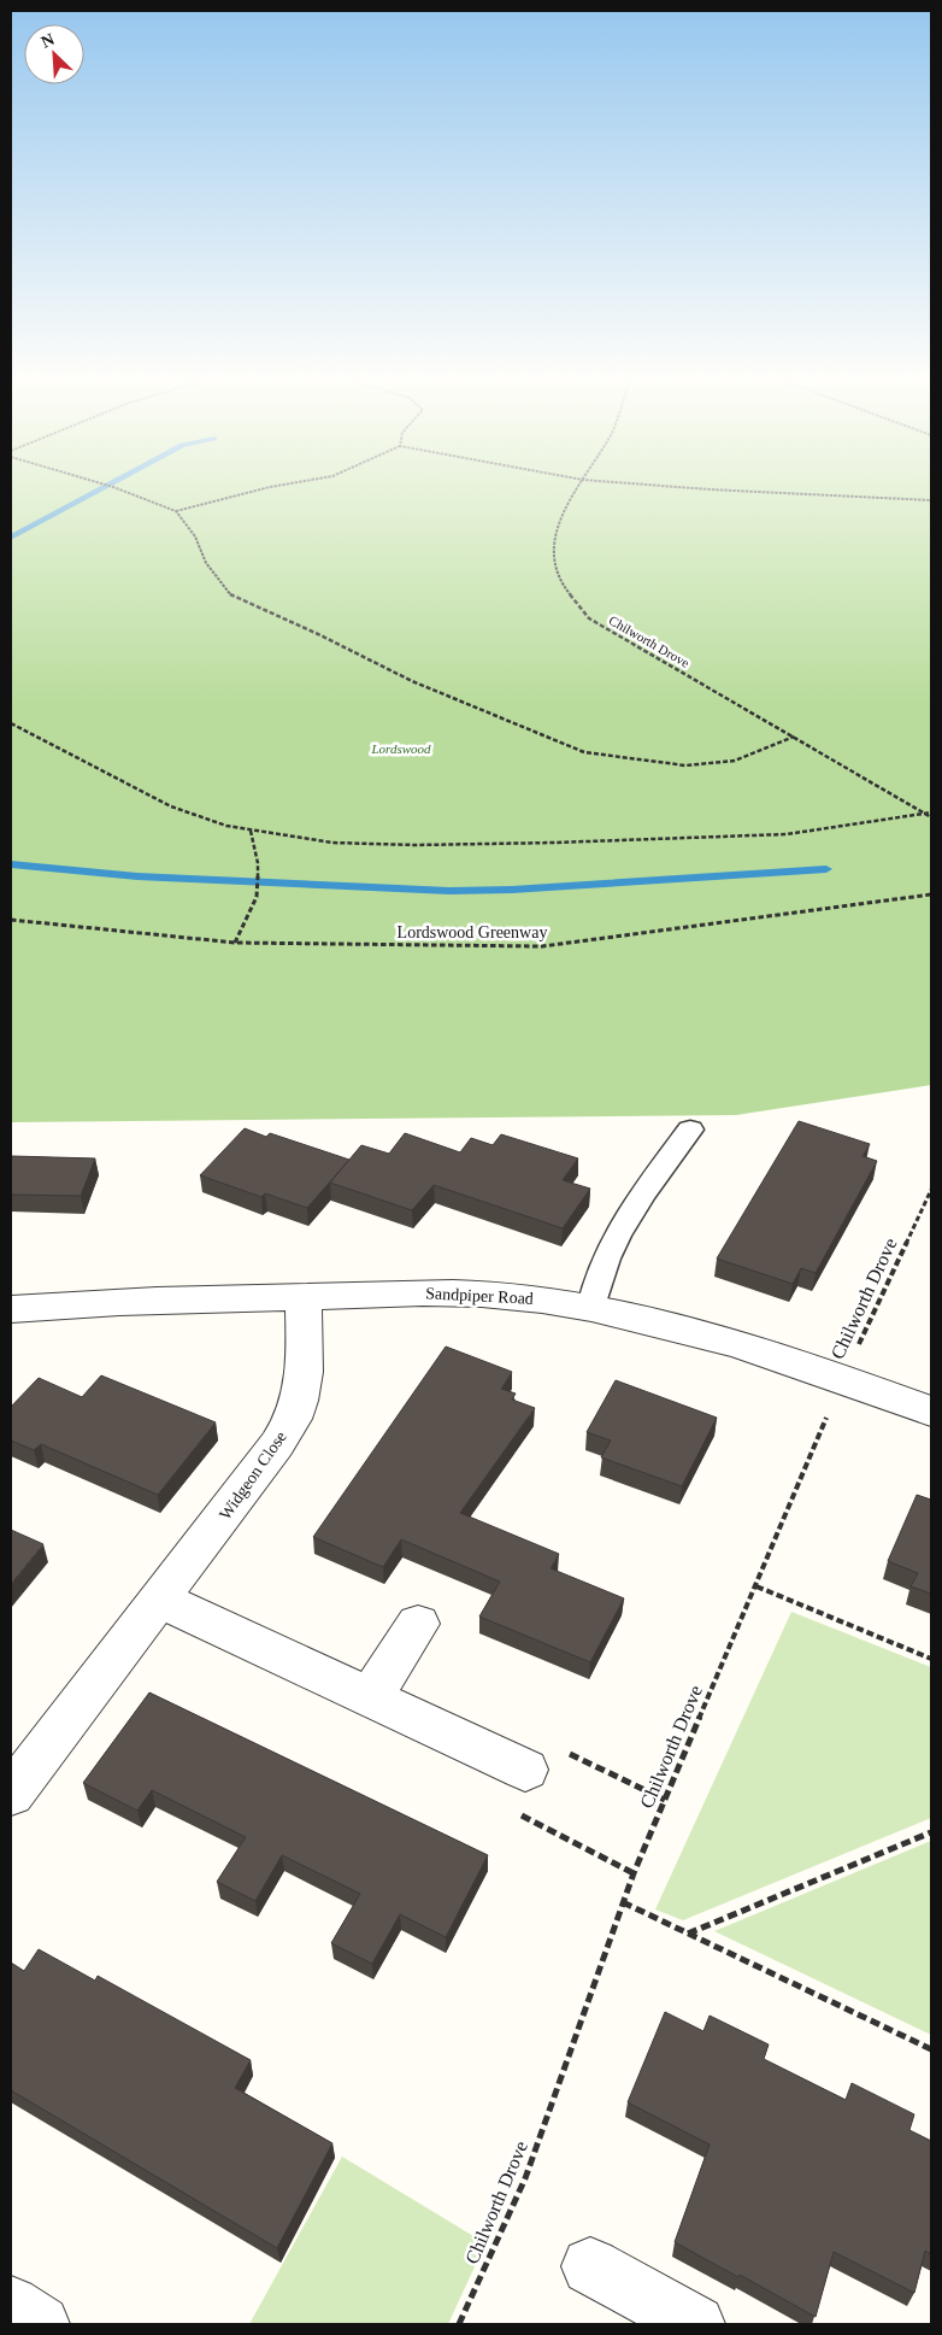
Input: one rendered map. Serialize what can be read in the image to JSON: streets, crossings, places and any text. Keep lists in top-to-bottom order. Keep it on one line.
{"streets":{"street":["Sandpiper Road","Widgeon Close"],"path":["Chilworth Drove","Lordswood Greenway"]},"crossings":[["Chilworth Drove","Sandpiper Road"],["Sandpiper Road","Widgeon Close"]],"parks":["Lordswood"],"north":"top left"}
